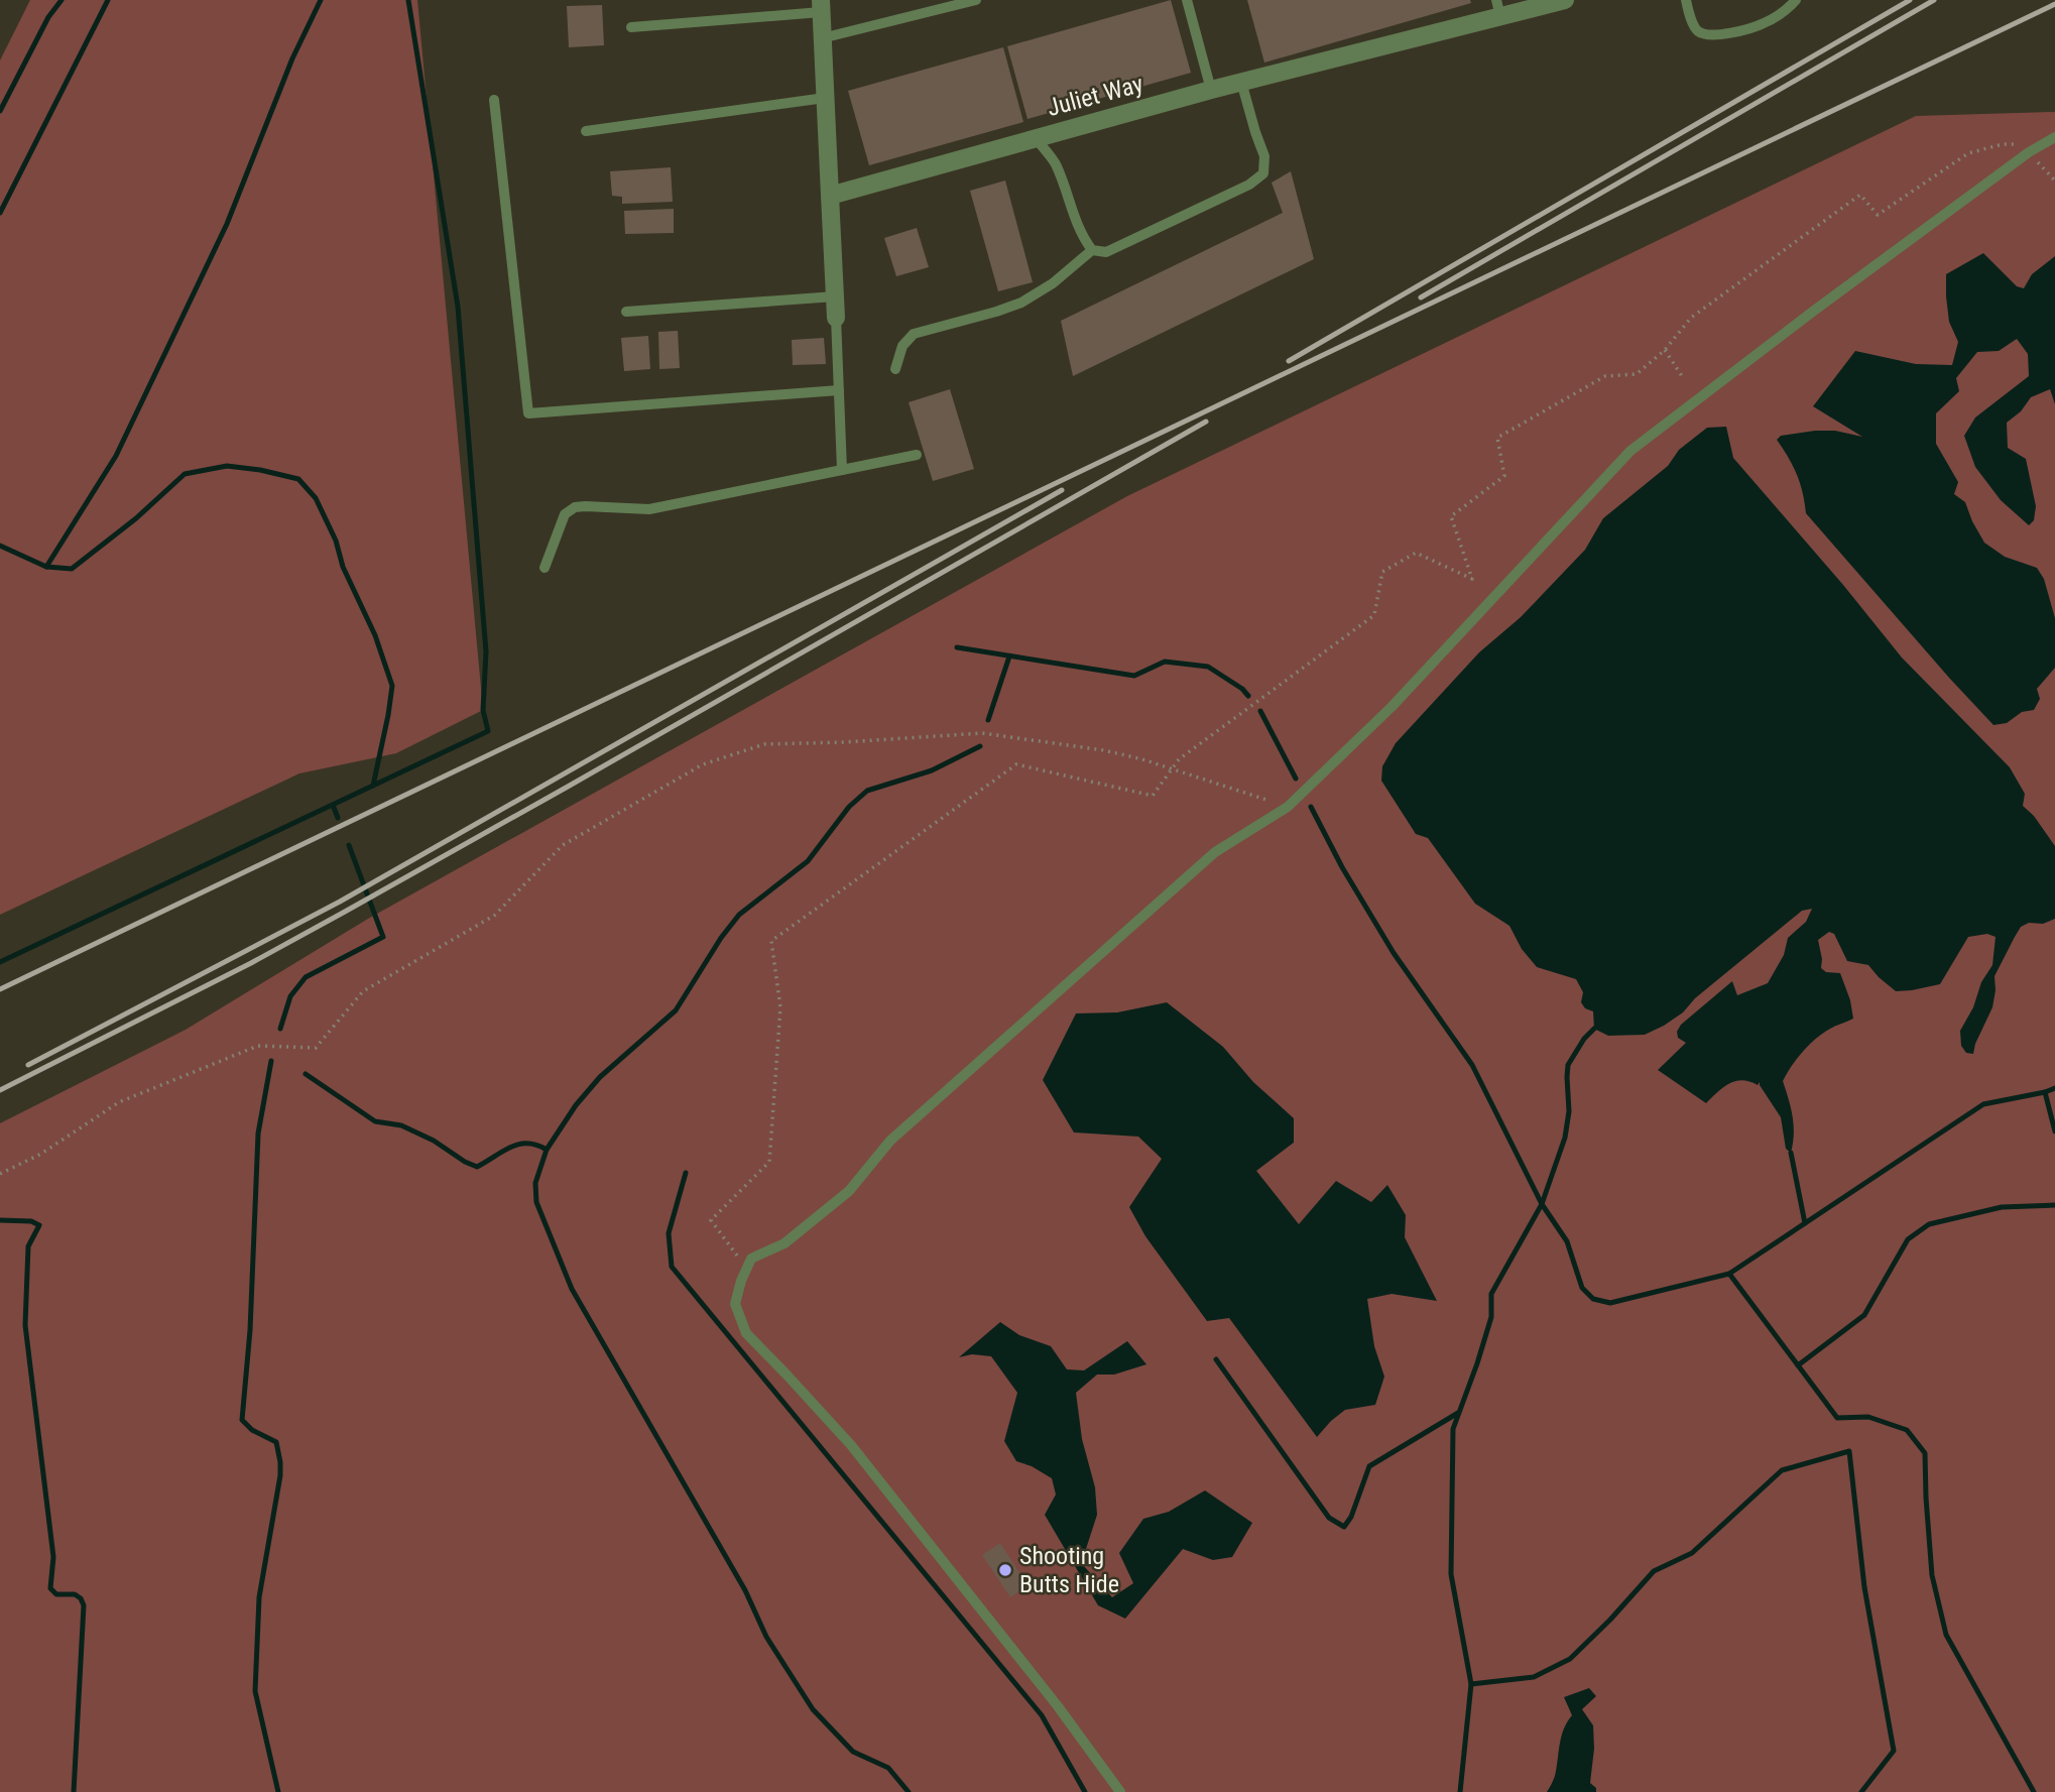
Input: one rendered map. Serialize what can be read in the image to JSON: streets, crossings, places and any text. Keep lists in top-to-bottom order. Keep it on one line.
{"streets":{"street":["Juliet Way"]},"places":["Shooting Butts Hide"]}
